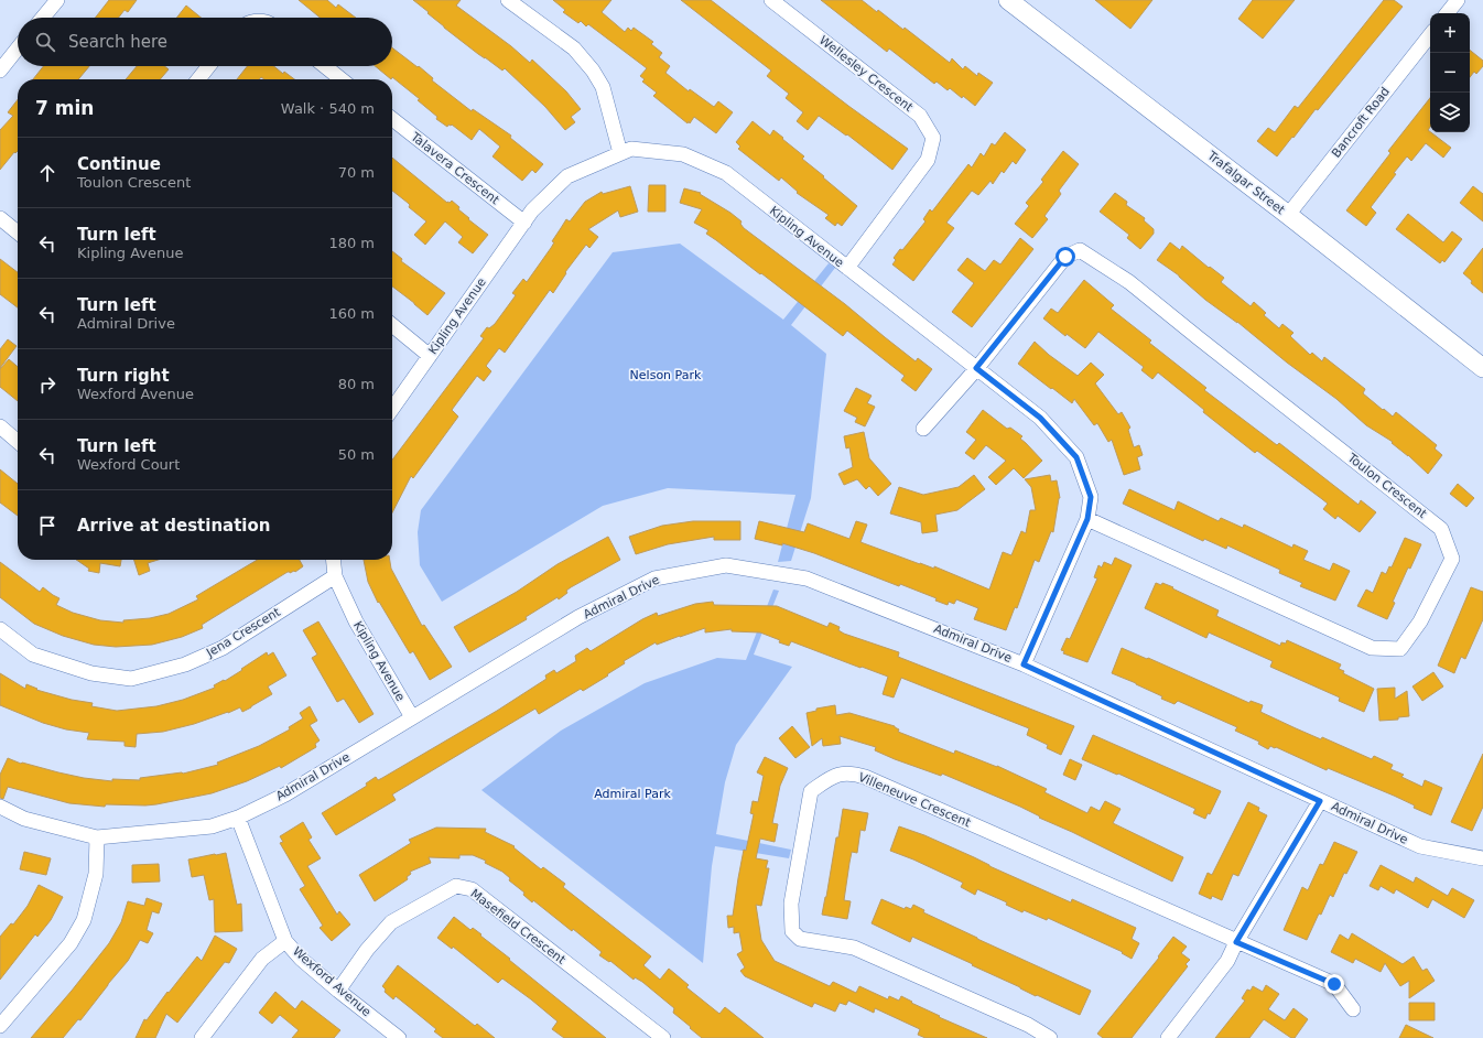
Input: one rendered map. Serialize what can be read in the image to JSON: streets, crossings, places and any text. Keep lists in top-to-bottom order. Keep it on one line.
{"streets":{"main road":["Trafalgar Street"],"street":["Wellesley Crescent","Bancroft Road","Talavera Crescent","Kipling Avenue","Toulon Crescent","Admiral Drive","Jena Crescent","Villeneuve Crescent","Masefield Crescent","Wexford Avenue"]},"crossings":[["Wellesley Crescent","Kipling Avenue"],["Bancroft Road","Trafalgar Street"],["Talavera Crescent","Kipling Avenue"],["Kipling Avenue","Toulon Crescent"],["Kipling Avenue","Admiral Drive"],["Kipling Avenue","Jena Crescent"],["Admiral Drive","Wexford Avenue"],["Masefield Crescent","Wexford Avenue"]],"parks":["Nelson Park","Admiral Park"],"page":{"map_buttons":["+","−"],"search":"Search here","heading":["7 min","Walk · 540 m"],"list":[["Continue","Toulon Crescent","70 m"],["Turn left","Kipling Avenue","180 m"],["Turn left","Admiral Drive","160 m"],["Turn right","Wexford Avenue","80 m"],["Turn left","Wexford Court","50 m"],"Arrive at destination"]}}
